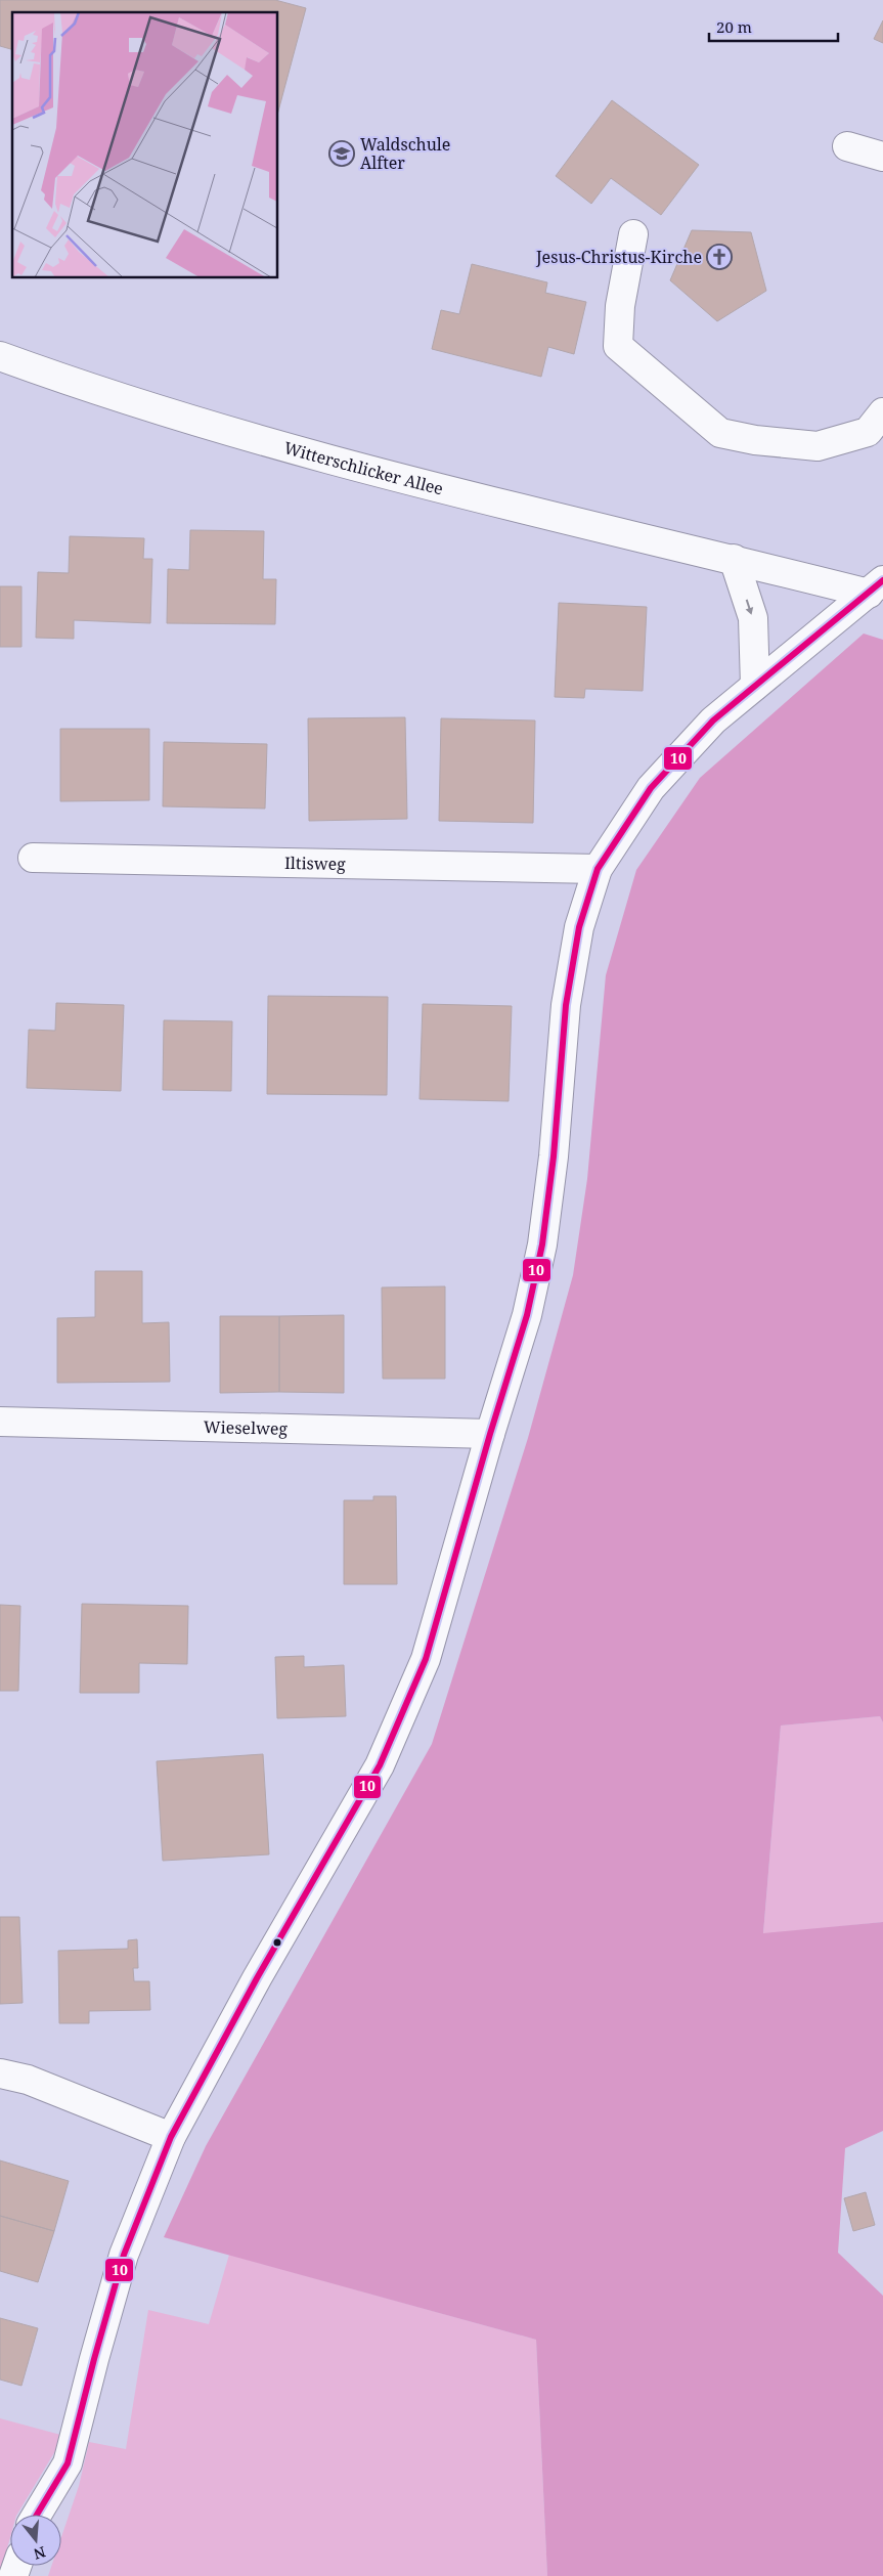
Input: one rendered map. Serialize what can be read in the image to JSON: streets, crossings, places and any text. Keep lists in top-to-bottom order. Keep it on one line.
{"streets":{"street":["Witterschlicker Allee","Iltisweg","Wieselweg"]},"places":{"school or university":["Waldschule Alfter"],"church":["Jesus-Christus-Kirche"]},"lines":["transit line 10"],"scale_bar":"20 m","north":"bottom"}
